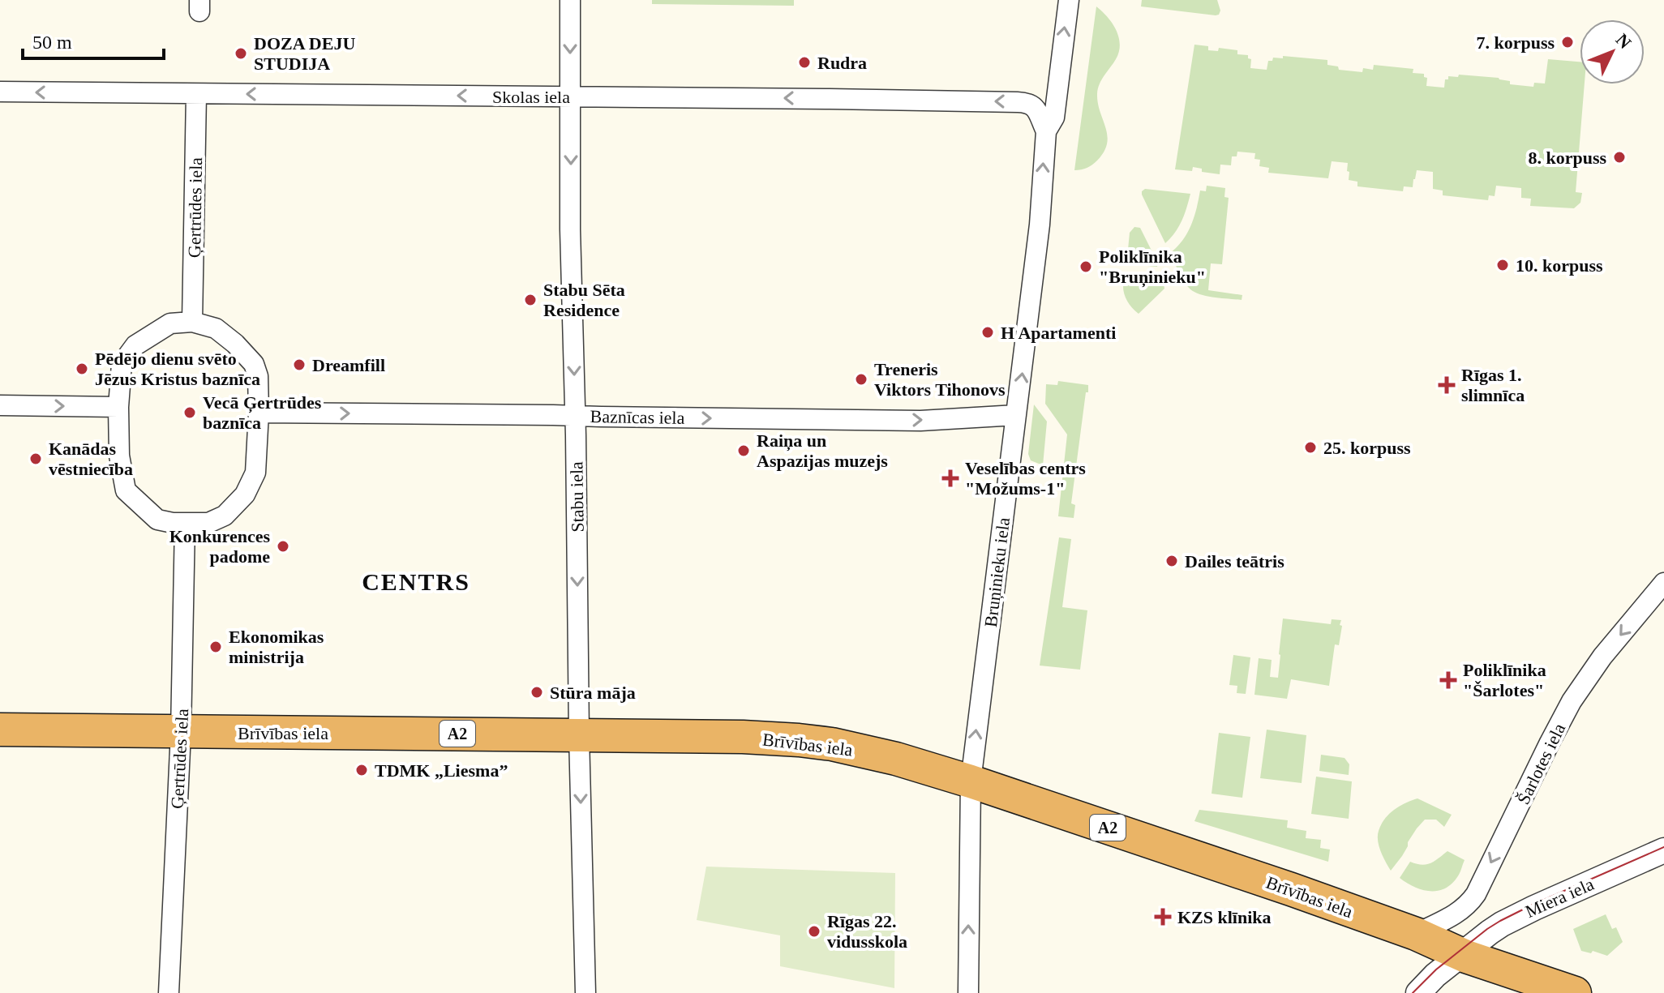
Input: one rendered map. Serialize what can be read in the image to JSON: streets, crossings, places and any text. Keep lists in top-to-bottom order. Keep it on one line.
{"streets":{"highway":["Brīvības iela","A2"],"street":["Skolas iela","Ģertrūdes iela","Baznīcas iela","Stabu iela","Bruņinieku iela","Šarlotes iela","Miera iela"]},"crossings":[["Skolas iela","Ģertrūdes iela"],["Skolas iela","Stabu iela"],["Skolas iela","Bruņinieku iela"],["Ģertrūdes iela","Baznīcas iela"],["Ģertrūdes iela","Brīvības iela"],["Baznīcas iela","Stabu iela"],["Baznīcas iela","Bruņinieku iela"],["Stabu iela","Brīvības iela"],["Bruņinieku iela","Brīvības iela"],["Brīvības iela","Šarlotes iela"],["Brīvības iela","Miera iela"]],"one_way":["Skolas iela","Baznīcas iela","Stabu iela","Bruņinieku iela","Šarlotes iela"],"districts":["CENTRS"],"places":{"other":["7. korpuss","DOZA DEJU STUDIJA","Rudra","8. korpuss","10. korpuss","Poliklīnika \"Bruņinieku\"","Stabu Sēta Residence","H Apartamenti","Dreamfill","Pēdējo dienu svēto Jēzus Kristus baznīca","Treneris Viktors Tihonovs","Vecā Ģertrūdes baznīca","25. korpuss","Raiņa un Aspazijas muzejs","Kanādas vēstniecība","Konkurences padome","Dailes teātris","Ekonomikas ministrija","Stūra māja","TDMK „Liesma”","Rīgas 22. vidusskola"],"health":["Rīgas 1. slimnīca","Veselības centrs \"Možums-1\"","Poliklīnika \"Šarlotes\"","KZS klīnika"]},"scale_bar":"50 m","north":"top right"}
